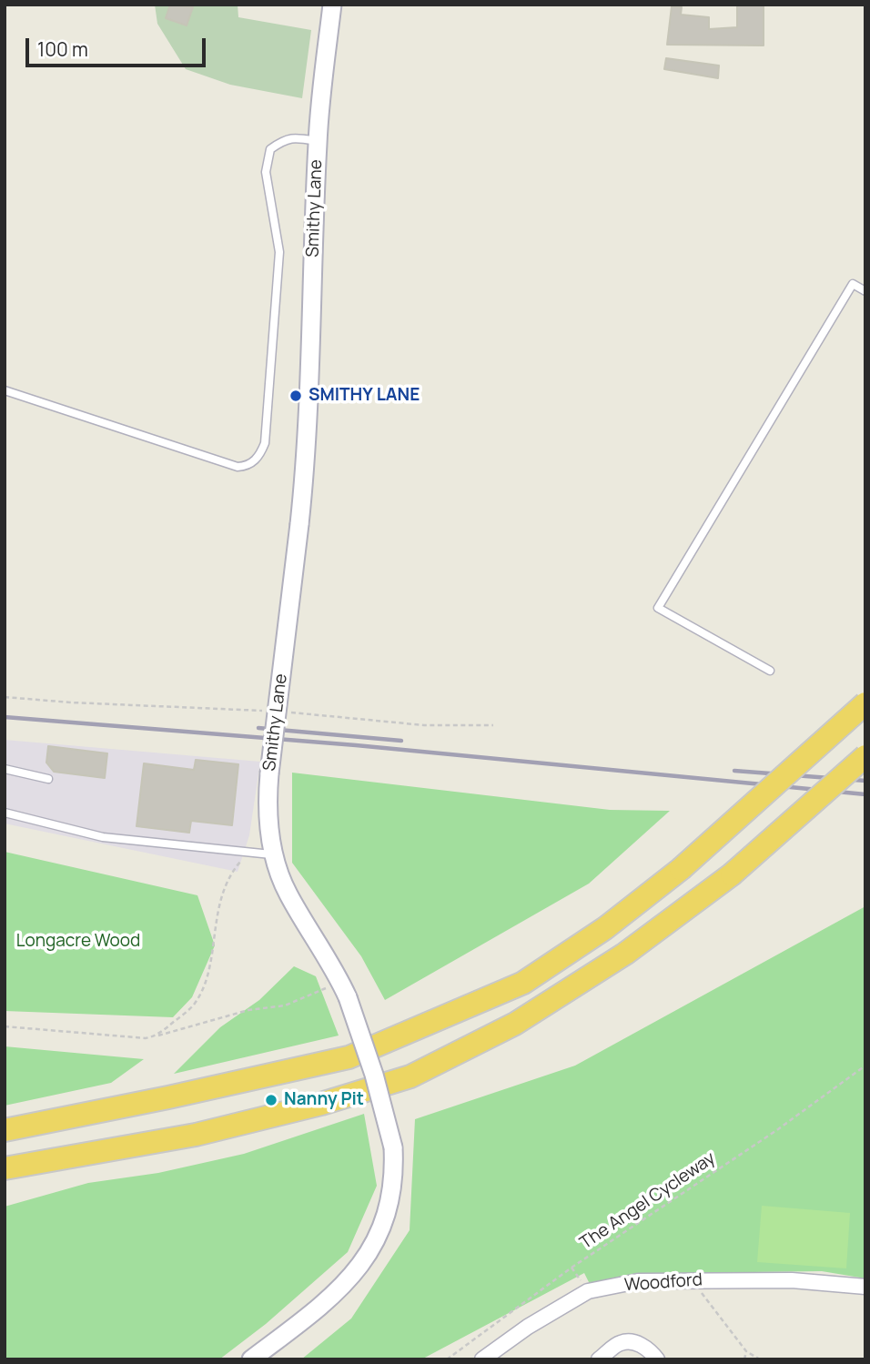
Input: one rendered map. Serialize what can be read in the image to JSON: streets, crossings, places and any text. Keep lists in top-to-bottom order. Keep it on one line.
{"streets":{"street":["Smithy Lane","Woodford"],"path":["The Angel Cycleway"]},"parks":["Longacre Wood"],"places":["SMITHY LANE","Nanny Pit"],"scale_bar":"100 m"}
